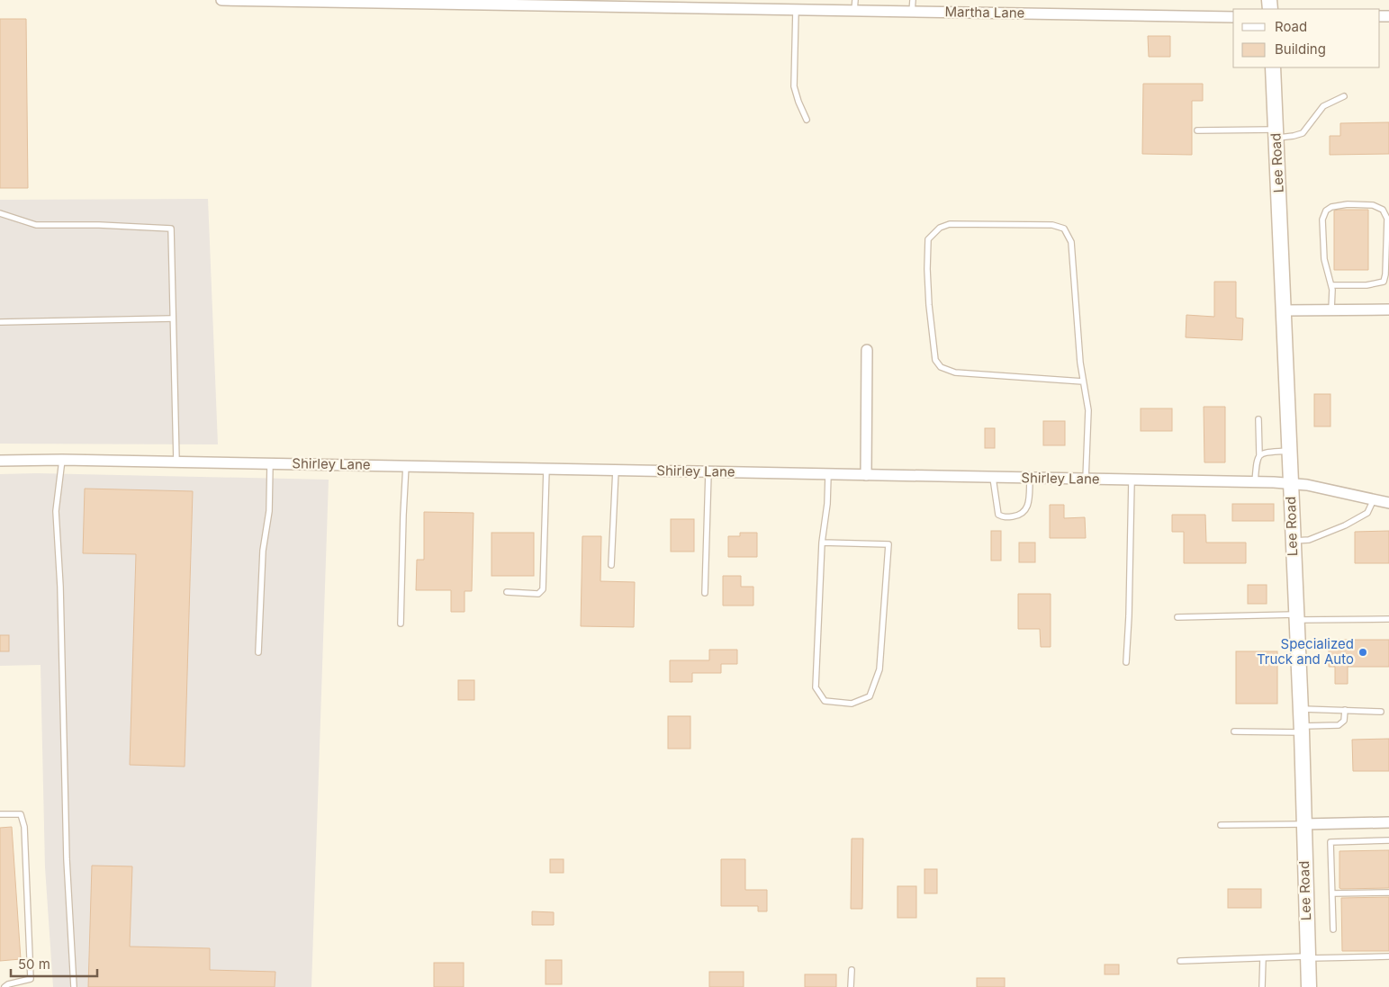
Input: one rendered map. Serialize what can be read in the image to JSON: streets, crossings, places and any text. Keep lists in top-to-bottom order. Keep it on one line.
{"streets":{"main road":["Lee Road"],"street":["Martha Lane","Shirley Lane"]},"crossings":[["Lee Road","Shirley Lane"]],"places":["Specialized Truck and Auto"],"legend":["Road","Building"],"scale_bar":"50 m"}
